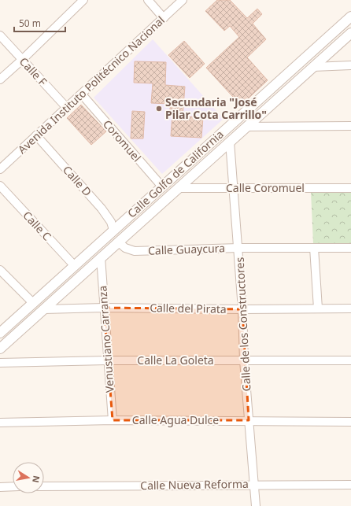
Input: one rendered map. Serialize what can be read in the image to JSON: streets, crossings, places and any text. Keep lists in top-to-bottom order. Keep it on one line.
{"streets":{"street":["Calle F","Avenida Instituto Politécnico Nacional","Coromuel","Calle Golfo de California","Calle D","Calle Coromuel","Calle C","Calle Guaycura","Calle del Pirata","Calle de los Constructores","Venustiano Carranza","Calle La Goleta","Calle Agua Dulce","Calle Nueva Reforma"]},"crossings":[["Calle F","Avenida Instituto Politécnico Nacional"],["Avenida Instituto Politécnico Nacional","Coromuel"],["Avenida Instituto Politécnico Nacional","Calle D"],["Coromuel","Calle Golfo de California"],["Calle Golfo de California","Calle D"],["Calle Golfo de California","Calle Coromuel"],["Calle Golfo de California","Calle C"],["Calle Golfo de California","Calle Guaycura"],["Calle Golfo de California","Calle del Pirata"],["Calle Golfo de California","Calle de los Constructores"],["Calle Golfo de California","Venustiano Carranza"],["Calle Coromuel","Calle de los Constructores"],["Calle Guaycura","Calle de los Constructores"],["Calle del Pirata","Calle de los Constructores"],["Calle del Pirata","Venustiano Carranza"],["Calle de los Constructores","Calle La Goleta"],["Calle de los Constructores","Calle Agua Dulce"],["Calle de los Constructores","Calle Nueva Reforma"],["Venustiano Carranza","Calle La Goleta"],["Venustiano Carranza","Calle Agua Dulce"]],"places":["Secundaria \"José Pilar Cota Carrillo\""],"scale_bar":"50 m","north":"right"}
